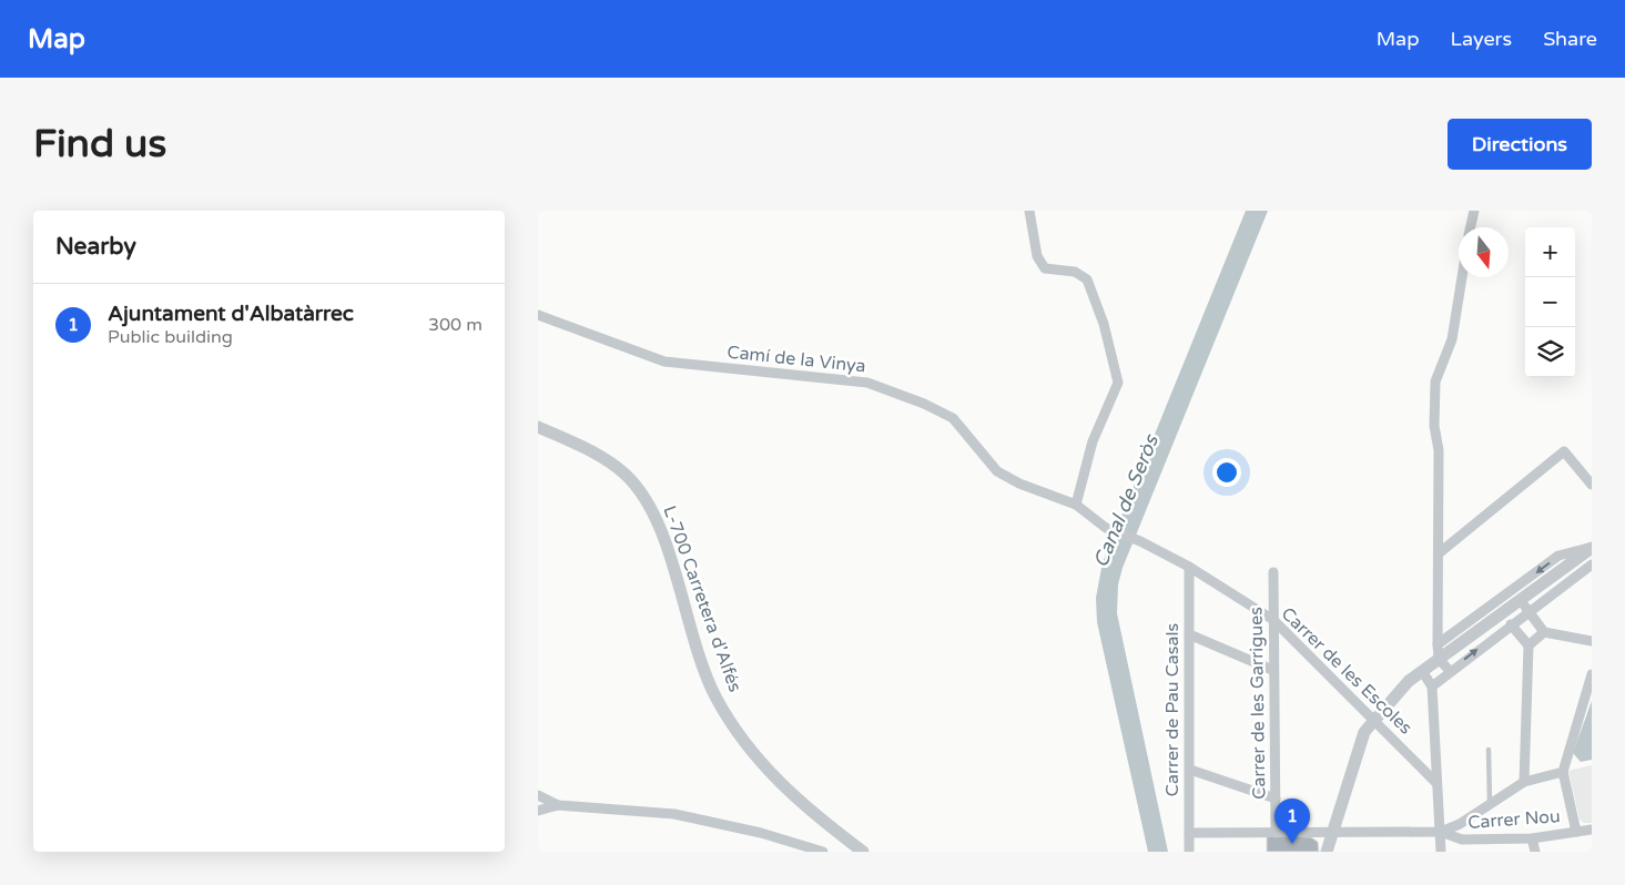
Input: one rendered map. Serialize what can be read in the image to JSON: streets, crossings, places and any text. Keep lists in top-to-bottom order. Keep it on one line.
{"streets":{"street":["Camí de la Vinya","L-700 Carretera d'Alfés","Carrer de les Escoles","Carrer de les Garrigues","Carrer de Pau Casals","Carrer Nou"]},"crossings":[["Camí de la Vinya","Carrer de les Escoles"],["Carrer de les Escoles","Carrer de les Garrigues"],["Carrer de les Escoles","Carrer de Pau Casals"]],"water":["Canal de Seròs"],"north":"bottom","page":{"header":"Map","nav":["Map","Layers","Share"],"buttons":"Directions","title":"Find us","heading":"Nearby","map_buttons":["+","−"],"list":[{"mark":"1","name":"Ajuntament d'Albatàrrec","note":"Public building","value":"300 m"}],"pins":"1"}}
